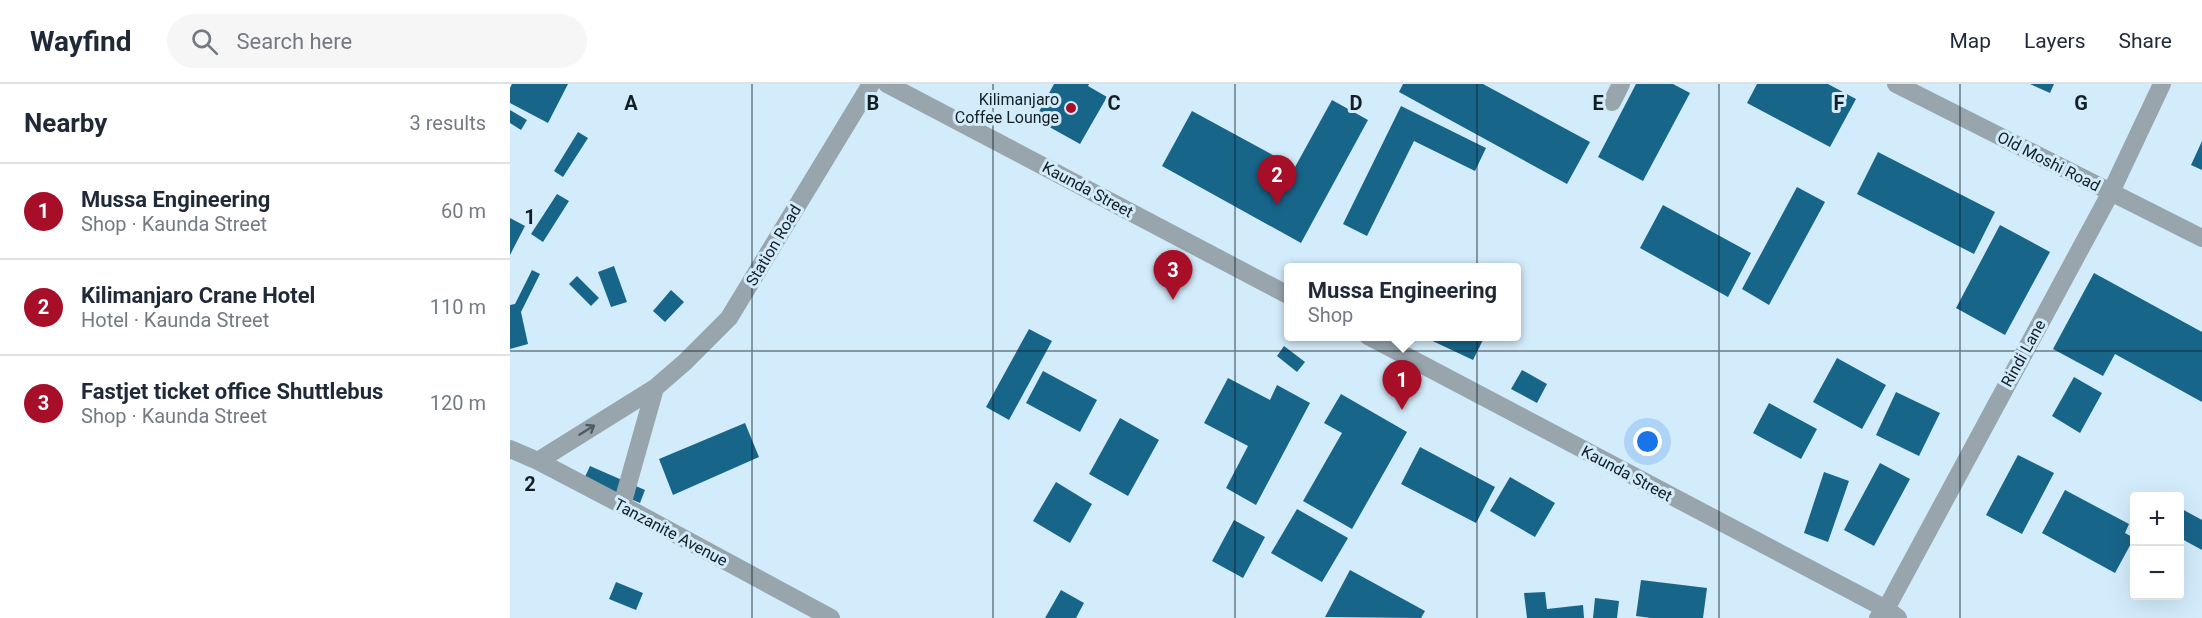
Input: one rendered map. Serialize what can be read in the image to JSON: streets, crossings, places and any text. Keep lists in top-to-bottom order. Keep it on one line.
{"streets":{"street":["Old Moshi Road","Kaunda Street","Station Road","Rindi Lane","Tanzanite Avenue"]},"crossings":[["Old Moshi Road","Rindi Lane"],["Kaunda Street","Rindi Lane"],["Station Road","Tanzanite Avenue"]],"places":["Kilimanjaro Coffee Lounge"],"page":{"header":"Wayfind","search":"Search here","nav":["Map","Layers","Share"],"heading":["Nearby","3 results"],"pins":["2","3","1"],"list":[{"mark":"1","name":"Mussa Engineering","note":"Shop · Kaunda Street","value":"60 m"},{"mark":"2","name":"Kilimanjaro Crane Hotel","note":"Hotel · Kaunda Street","value":"110 m"},{"mark":"3","name":"Fastjet ticket office Shuttlebus","note":"Shop · Kaunda Street","value":"120 m"}],"popup":["Mussa Engineering","Shop"],"map_buttons":["+","−"]},"grid":{"columns":["A","B","C","D","E","F","G"],"rows":["1","2"]}}
